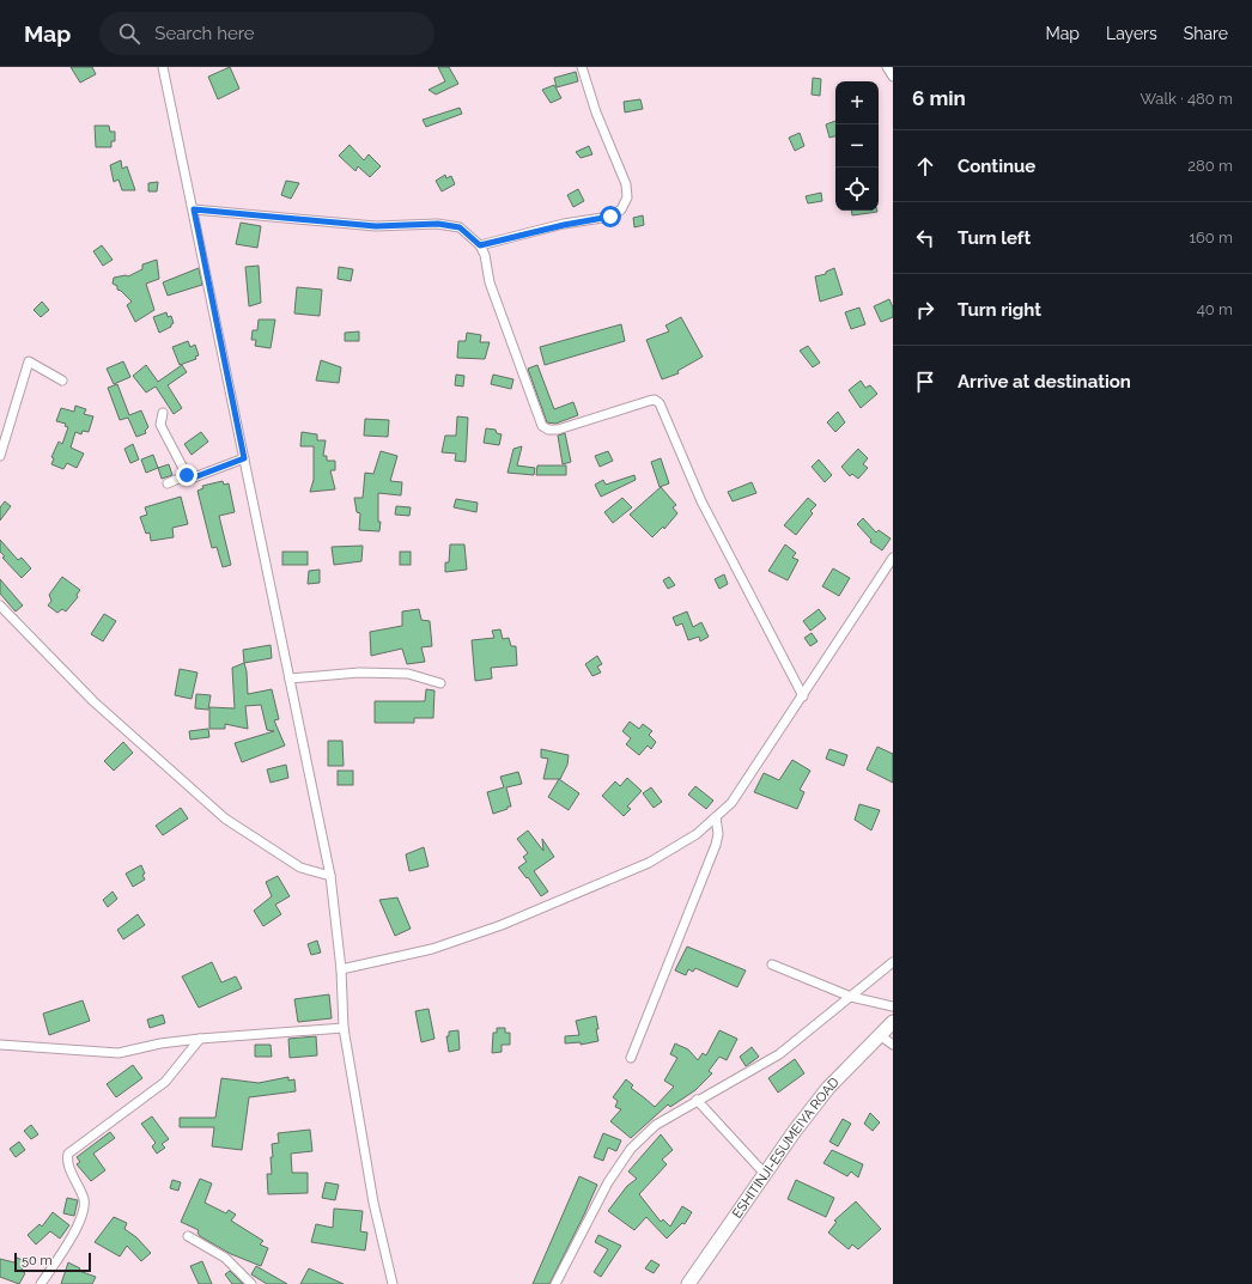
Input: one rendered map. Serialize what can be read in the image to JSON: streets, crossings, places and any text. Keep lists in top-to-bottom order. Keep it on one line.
{"streets":{"highway":["ESHITINJI-ESUMEIYA ROAD"]},"scale_bar":"50 m","page":{"header":"Map","search":"Search here","nav":["Map","Layers","Share"],"heading":["6 min","Walk · 480 m"],"map_buttons":["+","−"],"list":[["Continue","280 m"],["Turn left","160 m"],["Turn right","40 m"],"Arrive at destination"],"scale":"50 m"}}
